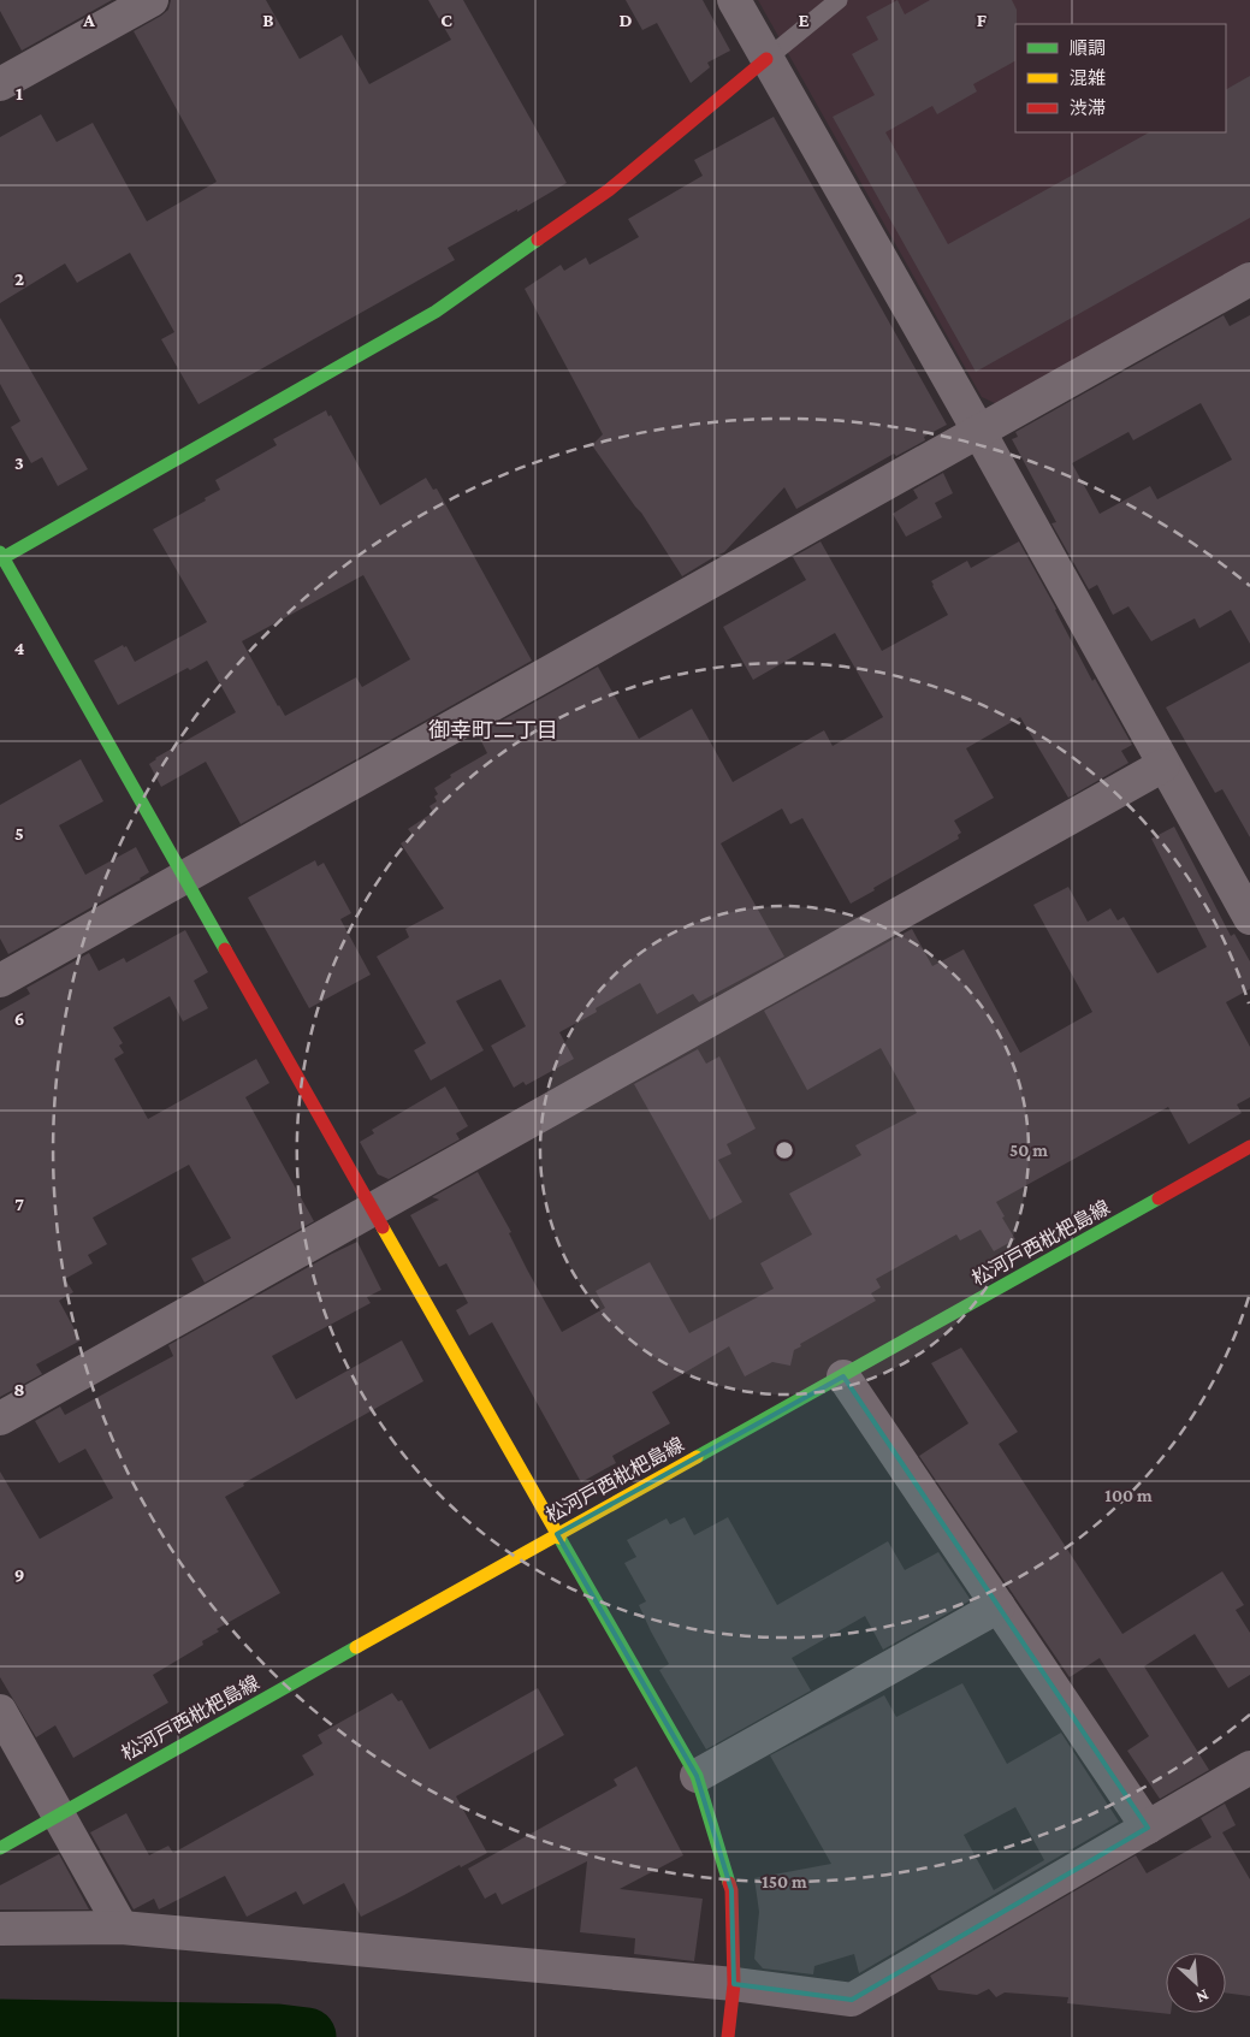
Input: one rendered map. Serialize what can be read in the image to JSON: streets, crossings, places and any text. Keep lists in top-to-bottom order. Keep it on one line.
{"streets":{"street":["松河戸西枇杷島線"]},"districts":["御幸町二丁目"],"legend":["順調","混雑","渋滞"],"north":"bottom right","grid":{"columns":["A","B","C","D","E","F"],"rows":["1","2","3","4","5","6","7","8","9"]},"rings":["50 m","100 m","150 m"]}
